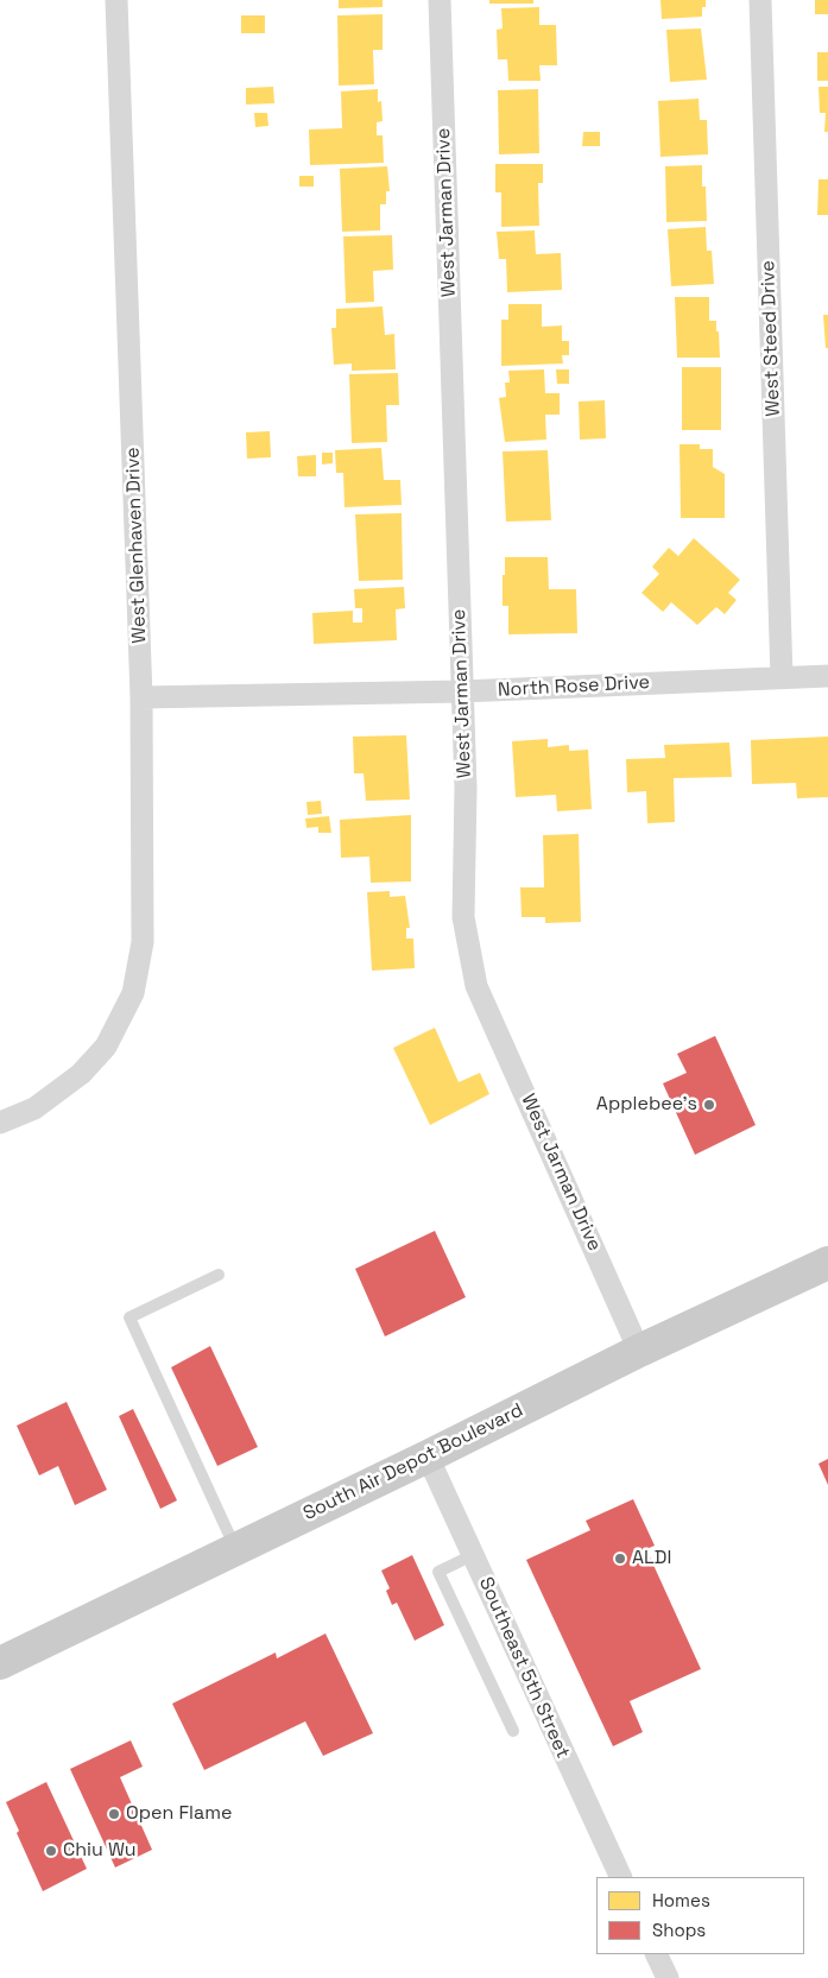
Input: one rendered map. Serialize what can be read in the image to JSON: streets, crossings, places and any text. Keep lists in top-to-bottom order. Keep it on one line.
{"streets":{"main road":["South Air Depot Boulevard"],"street":["West Jarman Drive","West Steed Drive","West Glenhaven Drive","North Rose Drive","Southeast 5th Street"]},"crossings":[["West Jarman Drive","North Rose Drive"],["West Jarman Drive","South Air Depot Boulevard"],["West Steed Drive","North Rose Drive"],["West Glenhaven Drive","North Rose Drive"],["South Air Depot Boulevard","Southeast 5th Street"]],"places":["Applebee's","ALDI","Open Flame","Chiu Wu"],"legend":["Homes","Shops"]}
